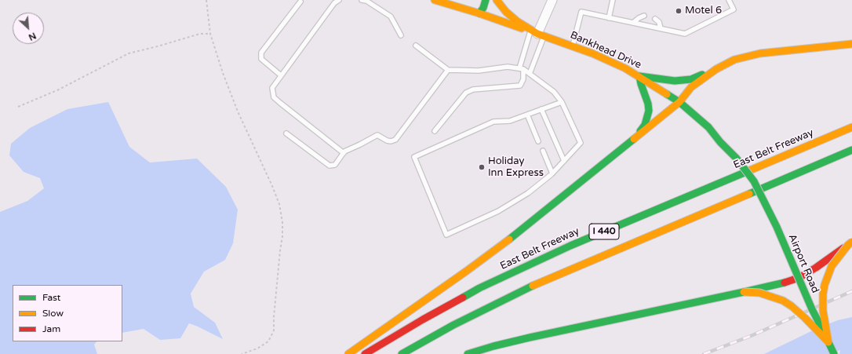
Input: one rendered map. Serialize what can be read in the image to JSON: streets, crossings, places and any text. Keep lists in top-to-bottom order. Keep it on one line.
{"streets":{"main road":["Bankhead Drive","East Belt Freeway","I 440","Airport Road"]},"crossings":[["Bankhead Drive","Airport Road"]],"places":["Motel 6","Holiday Inn Express"],"legend":["Fast","Slow","Jam"],"north":"bottom right"}
